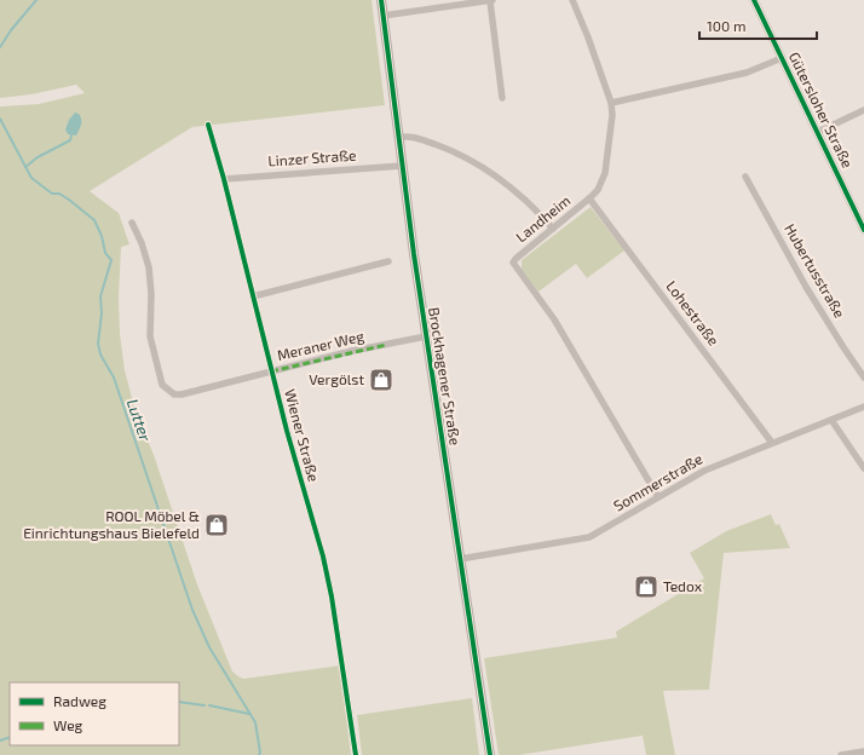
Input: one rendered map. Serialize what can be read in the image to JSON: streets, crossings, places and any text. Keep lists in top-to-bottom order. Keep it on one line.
{"streets":{"main road":["Brockhagener Straße"],"street":["Gütersloher Straße","Linzer Straße","Landheim","Hubertusstraße","Lohestraße","Meraner Weg","Wiener Straße","Sommerstraße"]},"crossings":[["Linzer Straße","Brockhagener Straße"],["Linzer Straße","Wiener Straße"],["Landheim","Lohestraße"],["Landheim","Sommerstraße"],["Lohestraße","Sommerstraße"],["Meraner Weg","Brockhagener Straße"],["Meraner Weg","Wiener Straße"],["Brockhagener Straße","Sommerstraße"]],"water":["Lutter"],"places":{"shop":["Vergölst","ROOL Möbel & Einrichtungshaus Bielefeld","Tedox"]},"legend":["Radweg","Weg"],"scale_bar":"100 m"}
